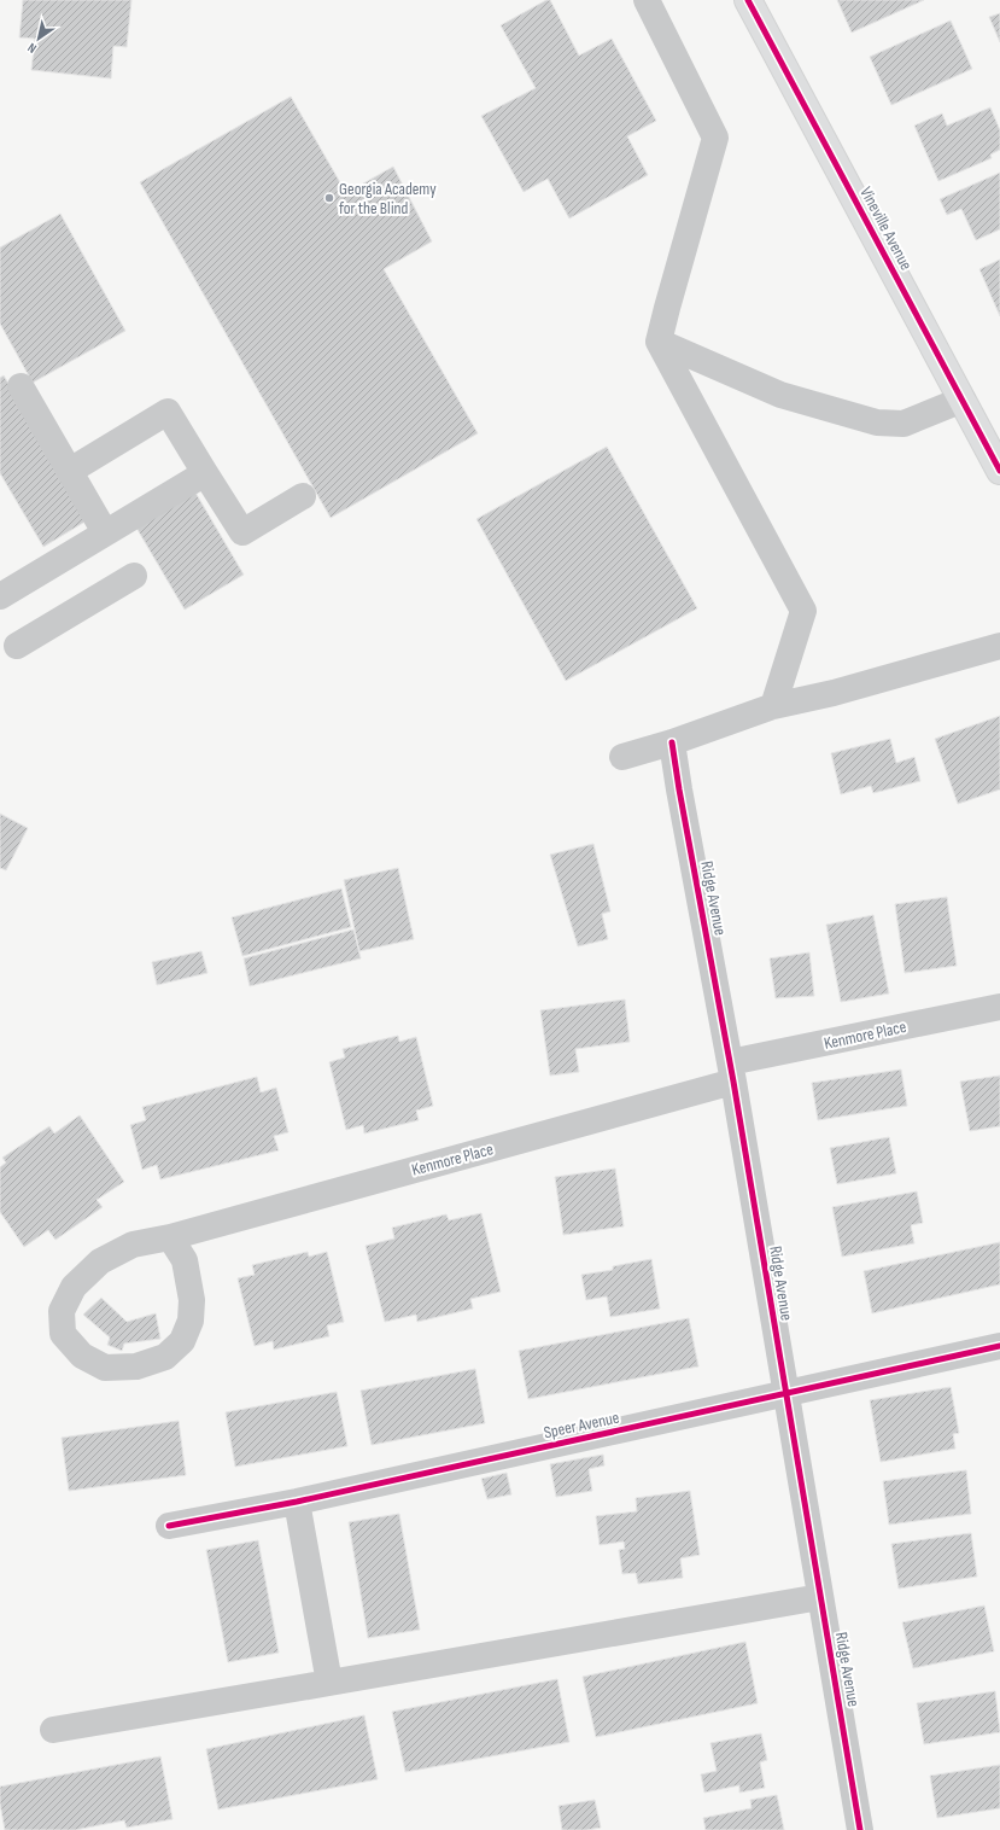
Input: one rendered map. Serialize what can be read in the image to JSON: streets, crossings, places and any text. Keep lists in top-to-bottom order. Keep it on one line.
{"streets":{"main road":["Vineville Avenue"],"street":["Ridge Avenue","Kenmore Place","Speer Avenue"]},"crossings":[["Ridge Avenue","Kenmore Place"],["Ridge Avenue","Speer Avenue"]],"places":["Georgia Academy for the Blind"],"north":"bottom left"}
